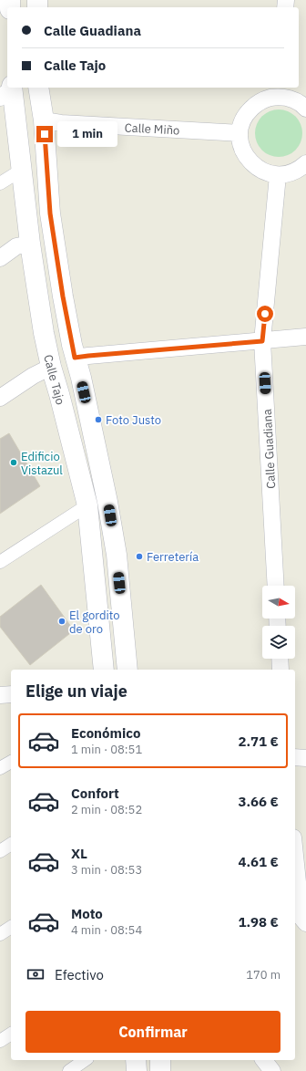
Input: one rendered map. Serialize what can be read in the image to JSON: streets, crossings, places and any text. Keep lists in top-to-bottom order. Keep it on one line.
{"streets":{"street":["Calle Miño","Calle Tajo","Calle Guadiana"]},"crossings":[["Calle Miño","Calle Tajo"]],"places":["Foto Justo","Edificio Vistazul","Ferretería","El gordito de oro"],"north":"right","page":{"banner":["Calle Guadiana","Calle Tajo"],"bubble":"1 min","heading":"Elige un viaje","list":[{"name":"Económico","note":"1 min · 08:51","value":"2.71 €"},{"name":"Confort","note":"2 min · 08:52","value":"3.66 €"},{"name":"XL","note":"3 min · 08:53","value":"4.61 €"},{"name":"Moto","note":"4 min · 08:54","value":"1.98 €"}],"pay":["Efectivo","170 m"],"buttons":"Confirmar"}}
